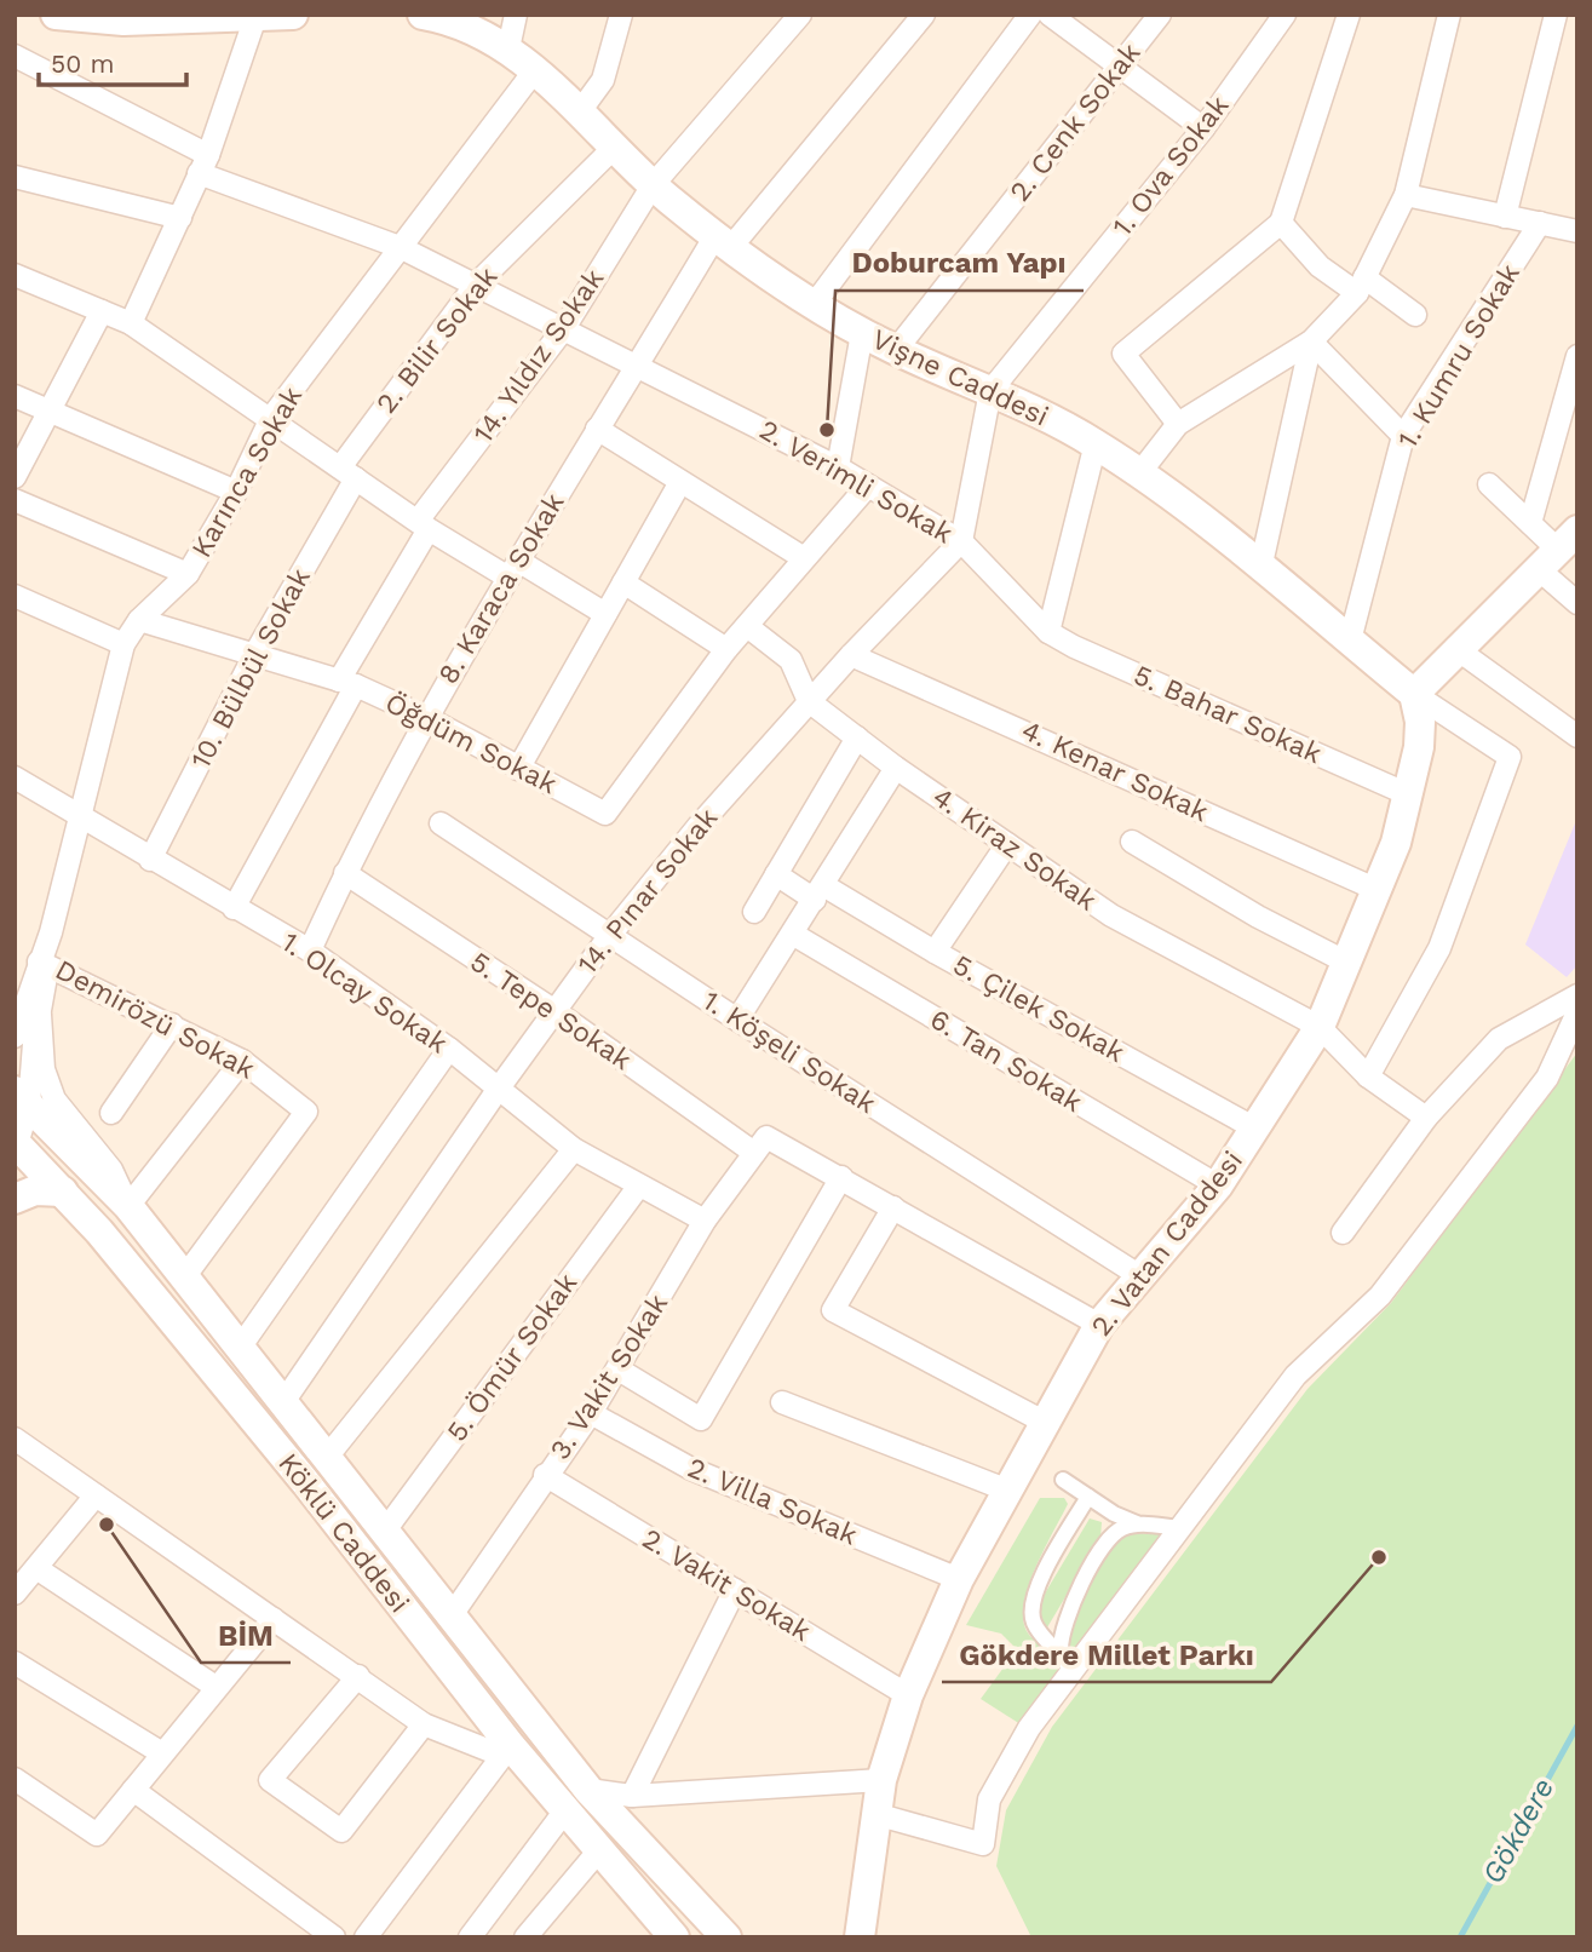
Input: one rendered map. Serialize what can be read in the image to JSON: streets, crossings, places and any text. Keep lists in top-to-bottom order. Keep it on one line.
{"streets":{"main road":["Vişne Caddesi","2. Vatan Caddesi","Köklü Caddesi"],"street":["2. Cenk Sokak","1. Ova Sokak","2. Bilir Sokak","14. Yıldız Sokak","1. Kumru Sokak","Karınca Sokak","2. Verimli Sokak","8. Karaca Sokak","10. Bülbül Sokak","5. Bahar Sokak","Öğdüm Sokak","4. Kenar Sokak","4. Kiraz Sokak","14. Pınar Sokak","1. Olcay Sokak","5. Çilek Sokak","5. Tepe Sokak","Demirözü Sokak","1. Köşeli Sokak","6. Tan Sokak","5. Ömür Sokak","3. Vakit Sokak","2. Villa Sokak","2. Vakit Sokak"]},"crossings":[["2. Cenk Sokak","Vişne Caddesi"],["1. Ova Sokak","Vişne Caddesi"],["2. Bilir Sokak","Vişne Caddesi"],["2. Bilir Sokak","2. Verimli Sokak"],["2. Bilir Sokak","10. Bülbül Sokak"],["14. Yıldız Sokak","Vişne Caddesi"],["14. Yıldız Sokak","2. Verimli Sokak"],["14. Yıldız Sokak","Öğdüm Sokak"],["14. Yıldız Sokak","1. Olcay Sokak"],["1. Kumru Sokak","Vişne Caddesi"],["Vişne Caddesi","Karınca Sokak"],["Vişne Caddesi","8. Karaca Sokak"],["Vişne Caddesi","2. Vatan Caddesi"],["Karınca Sokak","2. Verimli Sokak"],["Karınca Sokak","Öğdüm Sokak"],["Karınca Sokak","1. Olcay Sokak"],["Karınca Sokak","Demirözü Sokak"],["2. Verimli Sokak","8. Karaca Sokak"],["2. Verimli Sokak","5. Bahar Sokak"],["2. Verimli Sokak","Öğdüm Sokak"],["2. Verimli Sokak","14. Pınar Sokak"],["8. Karaca Sokak","Öğdüm Sokak"],["8. Karaca Sokak","1. Olcay Sokak"],["8. Karaca Sokak","5. Tepe Sokak"],["10. Bülbül Sokak","Öğdüm Sokak"],["10. Bülbül Sokak","1. Olcay Sokak"],["5. Bahar Sokak","2. Vatan Caddesi"],["Öğdüm Sokak","4. Kiraz Sokak"],["4. Kenar Sokak","14. Pınar Sokak"],["4. Kenar Sokak","2. Vatan Caddesi"],["4. Kiraz Sokak","14. Pınar Sokak"],["4. Kiraz Sokak","2. Vatan Caddesi"],["14. Pınar Sokak","1. Olcay Sokak"],["14. Pınar Sokak","5. Tepe Sokak"],["14. Pınar Sokak","1. Köşeli Sokak"],["14. Pınar Sokak","Köklü Caddesi"],["1. Olcay Sokak","5. Ömür Sokak"],["1. Olcay Sokak","3. Vakit Sokak"],["5. Çilek Sokak","2. Vatan Caddesi"],["5. Tepe Sokak","2. Vatan Caddesi"],["5. Tepe Sokak","3. Vakit Sokak"],["Demirözü Sokak","Köklü Caddesi"],["1. Köşeli Sokak","2. Vatan Caddesi"],["6. Tan Sokak","2. Vatan Caddesi"],["2. Vatan Caddesi","2. Villa Sokak"],["2. Vatan Caddesi","2. Vakit Sokak"],["5. Ömür Sokak","Köklü Caddesi"],["3. Vakit Sokak","2. Villa Sokak"],["3. Vakit Sokak","Köklü Caddesi"],["3. Vakit Sokak","2. Vakit Sokak"]],"water":["Gökdere"],"places":["Doburcam Yapı","BİM","Gökdere Millet Parkı"],"scale_bar":"50 m"}
